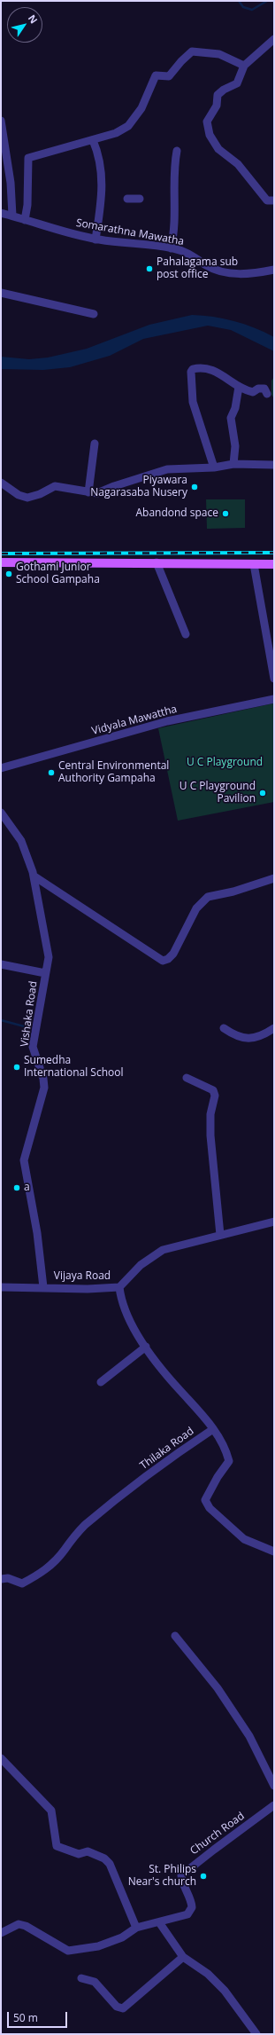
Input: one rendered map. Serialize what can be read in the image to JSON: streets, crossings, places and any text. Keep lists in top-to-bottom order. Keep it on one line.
{"streets":{"street":["Somarathna Mawatha","Vidyala Mawattha","Vishaka Road","Vijaya Road","Thilaka Road","Church Road"]},"crossings":[["Vishaka Road","Vijaya Road"]],"parks":["U C Playground"],"places":["Pahalagama sub post office","Piyawara Nagarasaba Nusery","Abandond space","Gothami Junior School Gampaha","Central Environmental Authority Gampaha","U C Playground Pavilion","Sumedha International School","a","St. Philips Near's church"],"scale_bar":"50 m","north":"top right"}
